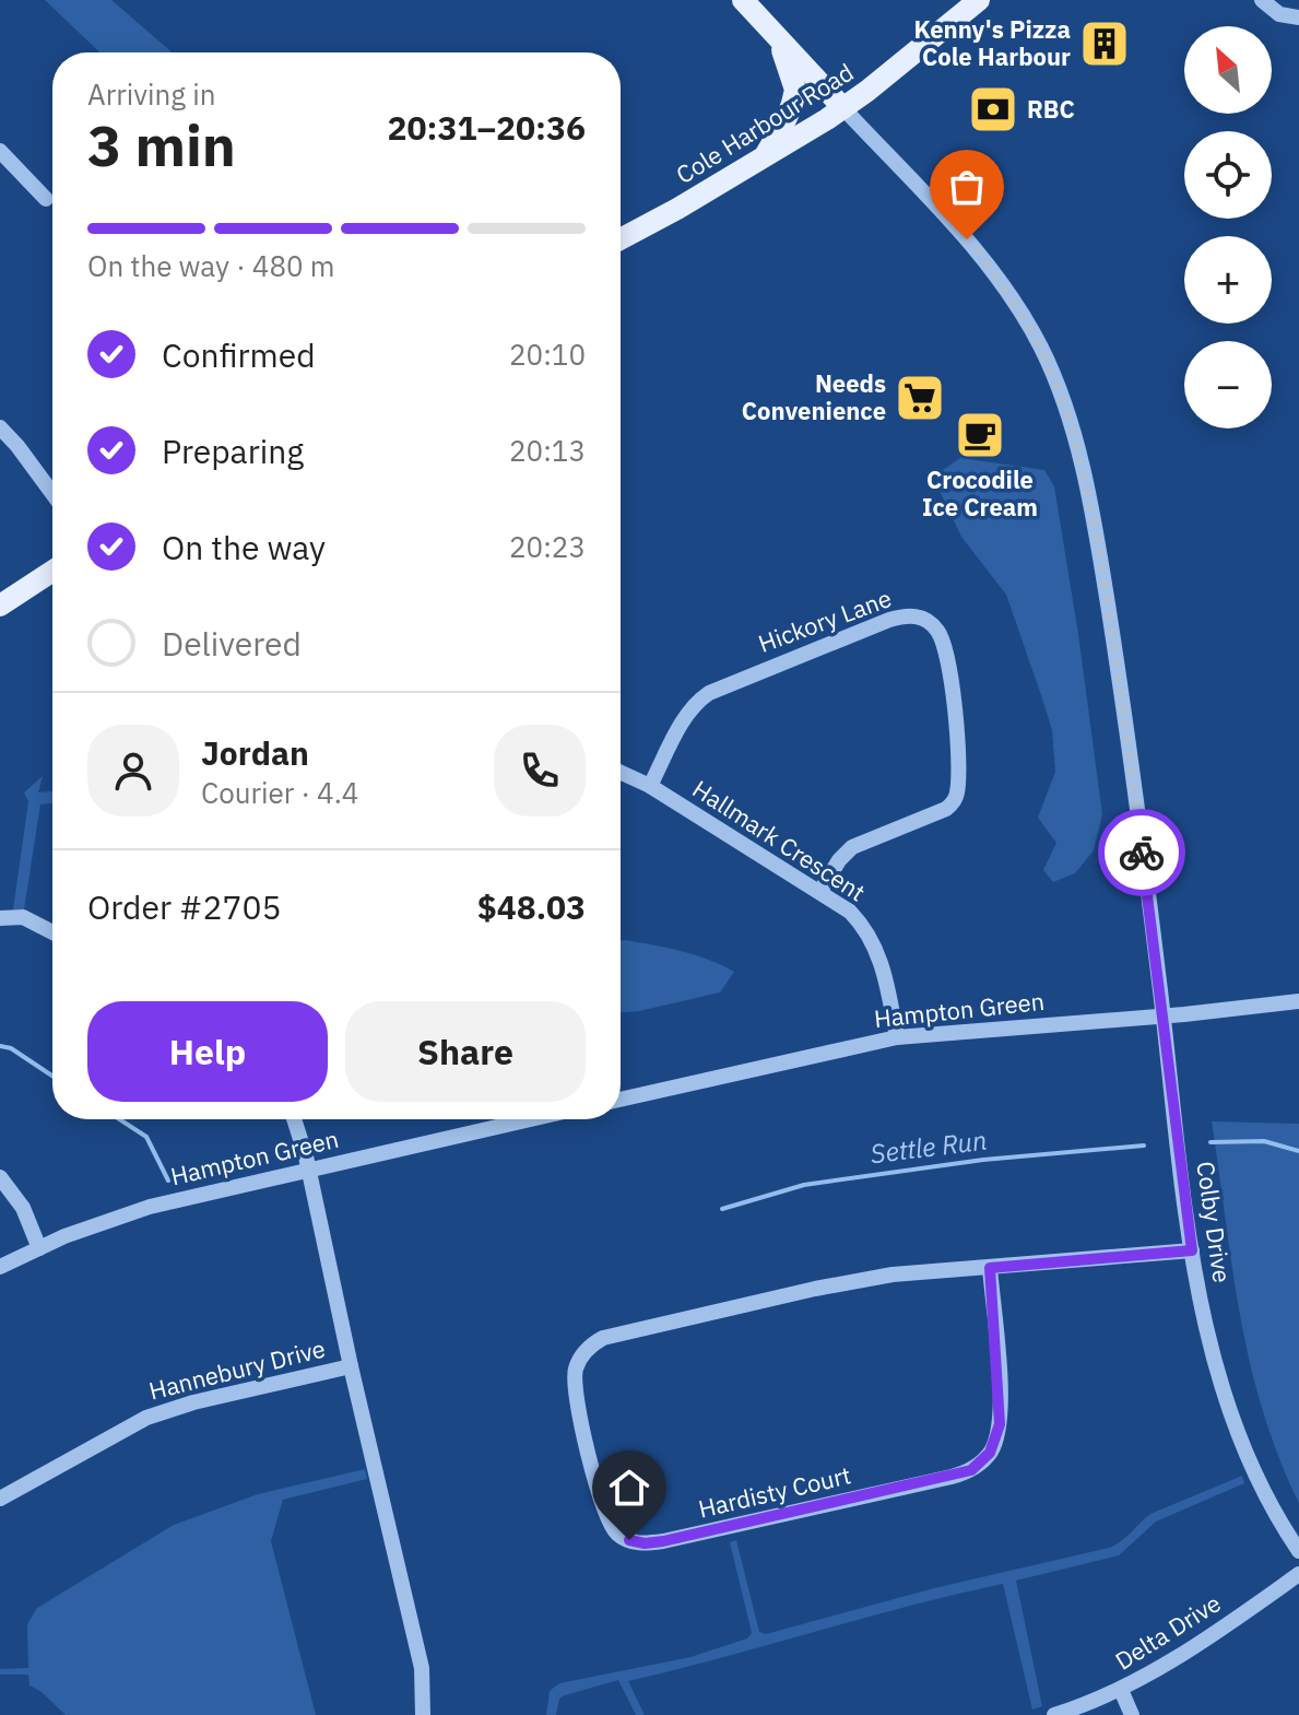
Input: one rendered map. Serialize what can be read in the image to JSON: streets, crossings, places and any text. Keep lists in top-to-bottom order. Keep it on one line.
{"streets":{"main road":["Cole Harbour Road"],"street":["Hickory Lane","Hallmark Crescent","Hampton Green","Colby Drive","Hannebury Drive","Hardisty Court","Delta Drive"]},"crossings":[["Cole Harbour Road","Colby Drive"],["Hickory Lane","Hallmark Crescent"],["Hallmark Crescent","Hampton Green"],["Hampton Green","Colby Drive"],["Hampton Green","Hannebury Drive"],["Colby Drive","Hardisty Court"]],"water":["Settle Run"],"places":{"building":["Kenny's Pizza Cole Harbour"],"bank":["RBC"],"supermarket":["Needs Convenience"],"cafe":["Crocodile Ice Cream"]},"north":"top left","page":{"map_buttons":["+","−"],"heading":["3 min","Arriving in","20:31–20:36"],"panel":["Jordan","Courier · 4.4","Order #2705","$48.03"],"bar":"On the way · 480 m","list":[["Confirmed","20:10"],["Preparing","20:13"],["On the way","20:23"],"Delivered"],"buttons":["Help","Share"]}}
